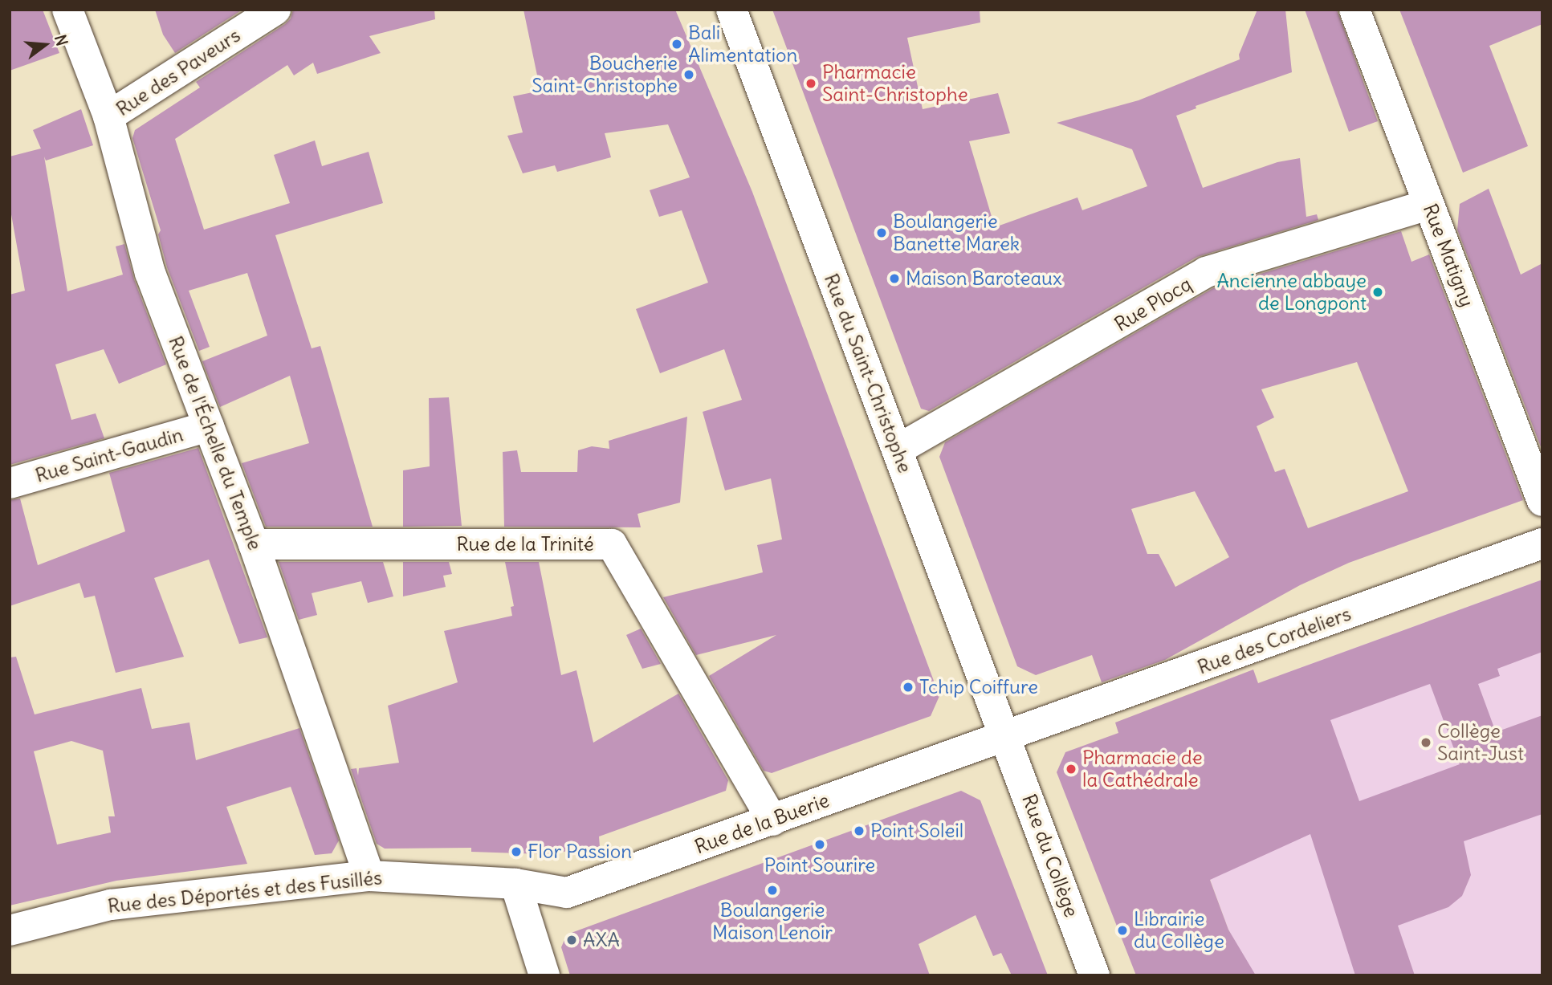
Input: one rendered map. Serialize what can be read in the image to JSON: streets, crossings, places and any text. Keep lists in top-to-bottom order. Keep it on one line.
{"streets":{"street":["Rue des Paveurs","Rue Matigny","Rue Plocq","Rue du Saint-Christophe","Rue de l'Échelle du Temple","Rue Saint-Gaudin","Rue de la Trinité","Rue des Cordeliers","Rue de la Buerie","Rue du Collège","Rue des Déportés et des Fusillés"]},"crossings":[["Rue des Paveurs","Rue de l'Échelle du Temple"],["Rue Matigny","Rue Plocq"],["Rue Plocq","Rue du Saint-Christophe"],["Rue du Saint-Christophe","Rue des Cordeliers"],["Rue du Saint-Christophe","Rue de la Buerie"],["Rue du Saint-Christophe","Rue du Collège"],["Rue de l'Échelle du Temple","Rue Saint-Gaudin"],["Rue de l'Échelle du Temple","Rue de la Trinité"],["Rue de l'Échelle du Temple","Rue des Déportés et des Fusillés"],["Rue de la Trinité","Rue de la Buerie"],["Rue des Cordeliers","Rue de la Buerie"],["Rue des Cordeliers","Rue du Collège"],["Rue de la Buerie","Rue du Collège"],["Rue de la Buerie","Rue des Déportés et des Fusillés"]],"places":["Bali Alimentation","Boucherie Saint-Christophe","Pharmacie Saint-Christophe","Boulangerie Banette Marek","Maison Baroteaux","Ancienne abbaye de Longpont","Tchip Coiffure","Collège Saint-Just","Pharmacie de la Cathédrale","Point Soleil","Point Sourire","Flor Passion","Boulangerie Maison Lenoir","Librairie du Collège","AXA"],"north":"right"}
